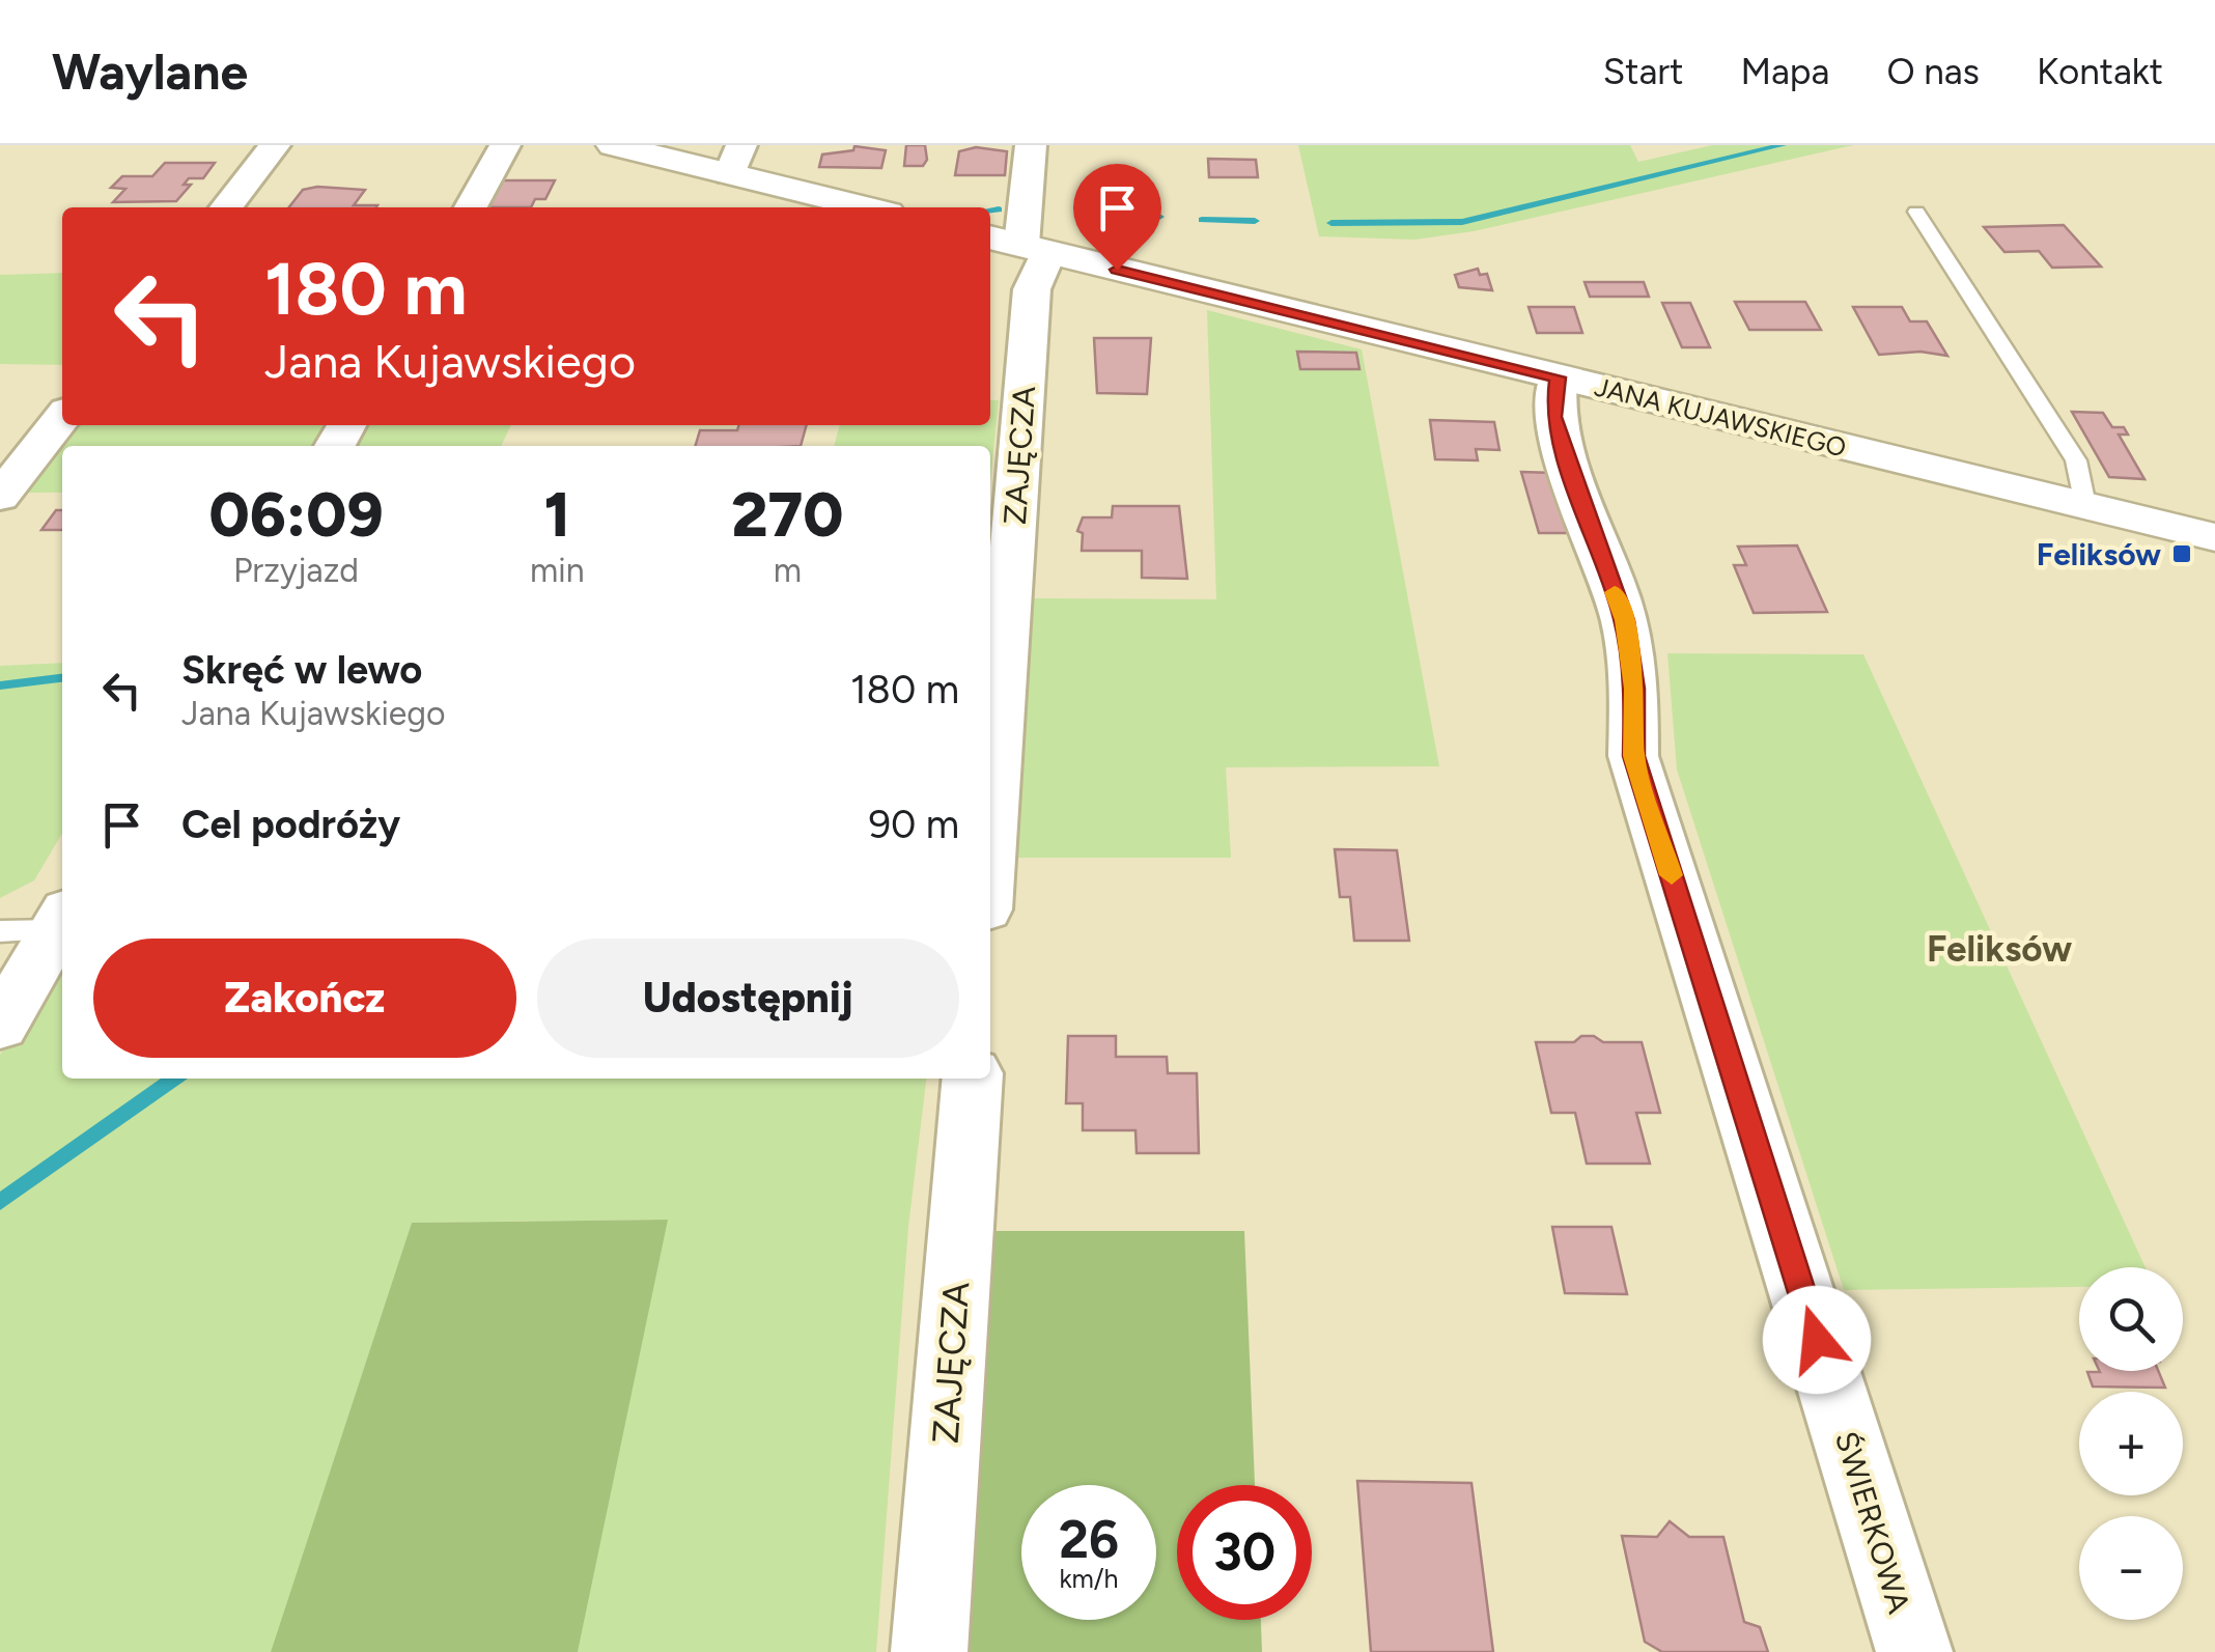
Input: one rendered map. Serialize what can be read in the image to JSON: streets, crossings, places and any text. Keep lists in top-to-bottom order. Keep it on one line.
{"streets":{"main road":["JANA KUJAWSKIEGO"],"street":["ZAJĘCZA","ŚWIERKOWA"]},"crossings":[["JANA KUJAWSKIEGO","ZAJĘCZA"],["JANA KUJAWSKIEGO","ŚWIERKOWA"]],"districts":["Feliksów"],"places":{"transit":["Feliksów"]},"page":{"header":"Waylane","nav":["Start","Mapa","O nas","Kontakt"],"turn":["180 m","Jana Kujawskiego"],"eta":["06:09","Przyjazd","1","min","270","m"],"list":[{"name":"Skręć w lewo","note":"Jana Kujawskiego","value":"180 m"},{"name":"Cel podróży","value":"90 m"}],"buttons":["Zakończ","Udostępnij"],"map_buttons":["+","−"],"speed":"26 km/h","limit":"30"}}
